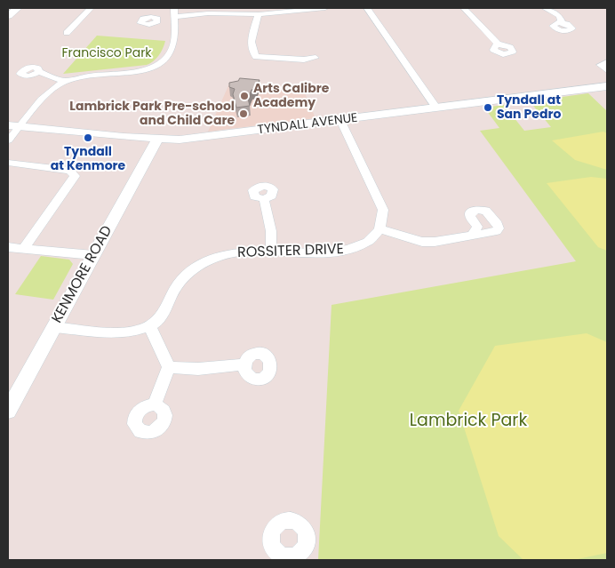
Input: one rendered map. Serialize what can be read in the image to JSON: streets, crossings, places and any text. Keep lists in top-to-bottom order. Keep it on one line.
{"streets":{"street":["TYNDALL AVENUE","ROSSITER DRIVE","KENMORE ROAD"]},"crossings":[["TYNDALL AVENUE","KENMORE ROAD"],["ROSSITER DRIVE","KENMORE ROAD"]],"parks":["Francisco Park","Lambrick Park"],"places":["Arts Calibre Academy","Tyndall at San Pedro","Lambrick Park Pre-school and Child Care","Tyndall at Kenmore"]}
